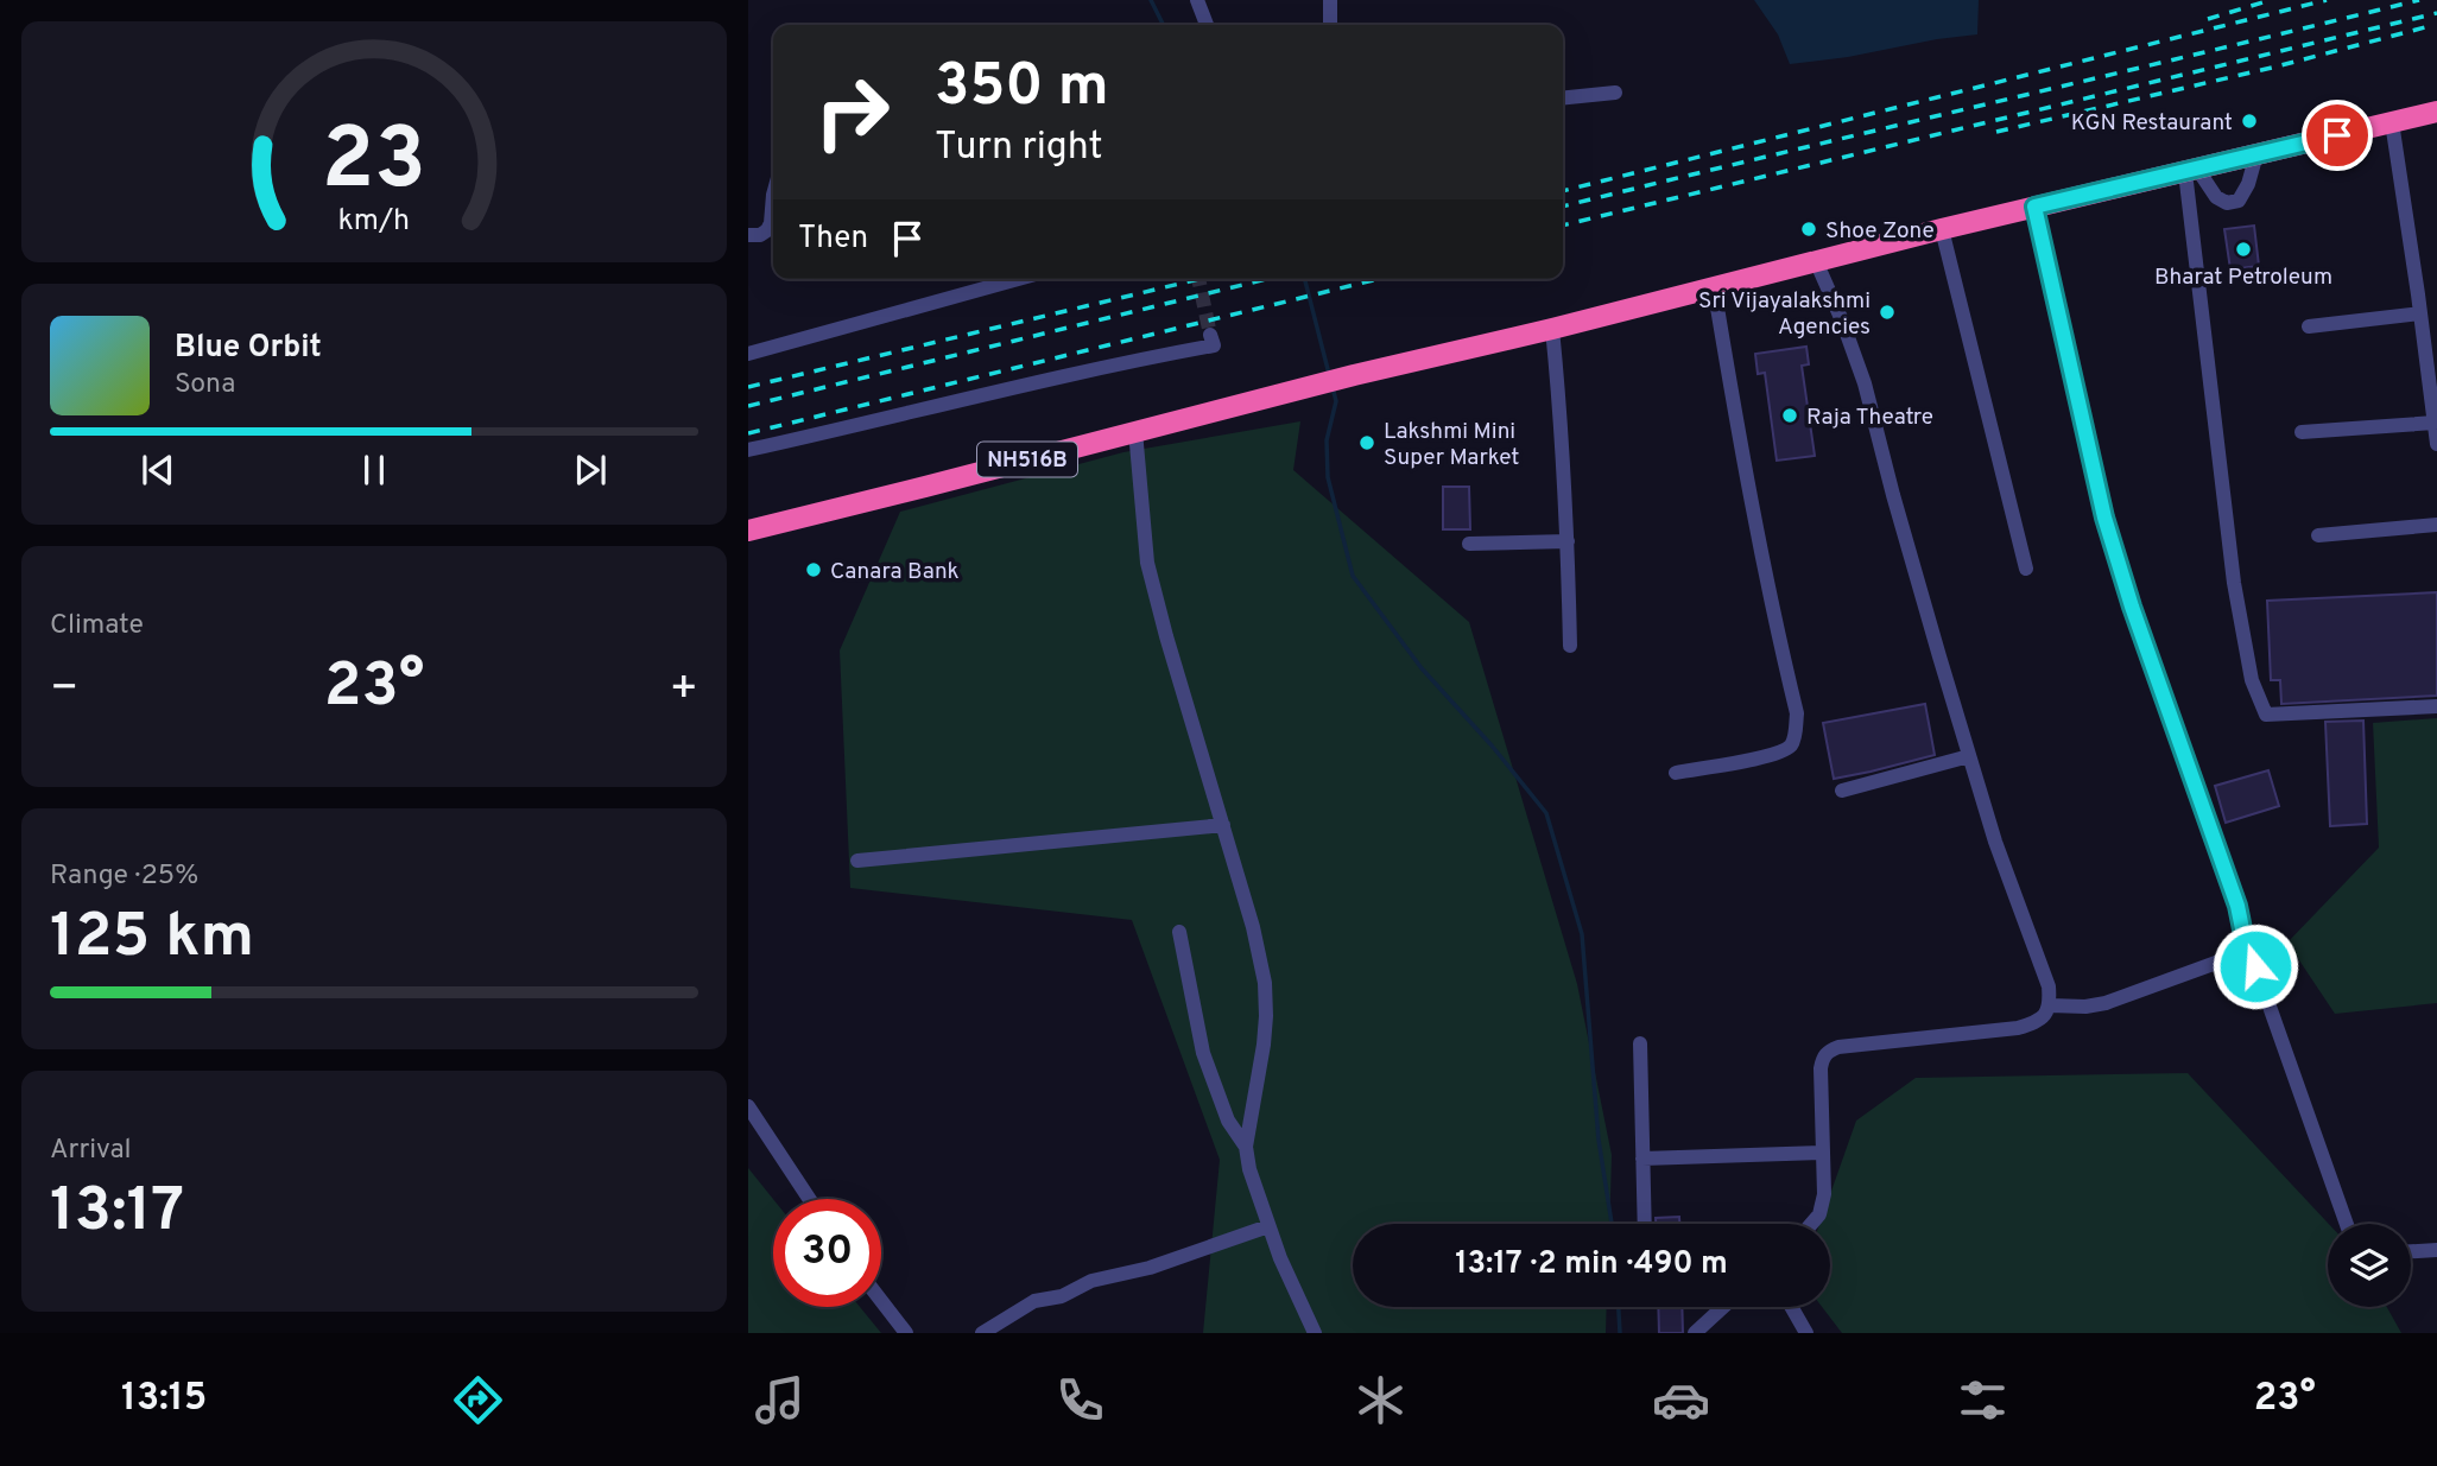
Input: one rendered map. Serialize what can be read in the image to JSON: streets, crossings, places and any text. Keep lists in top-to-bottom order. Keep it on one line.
{"streets":{"highway":["NH516B"]},"places":["KGN Restaurant","Shoe Zone","Bharat Petroleum","Sri Vijayalakshmi Agencies","Raja Theatre","Lakshmi Mini Super Market","Canara Bank"],"page":{"turn":["350 m","Turn right"],"then":"Then","song":["Blue Orbit","Sona"],"tile":["Climate",["Range · 25%","125 km"],["Arrival","13:17"]],"heat":["−","23°","+"],"limit":"30","trip":"13:17 · 2 min · 490 m","tabs":["13:15","23°"],"gauge":["23","km/h"]}}
